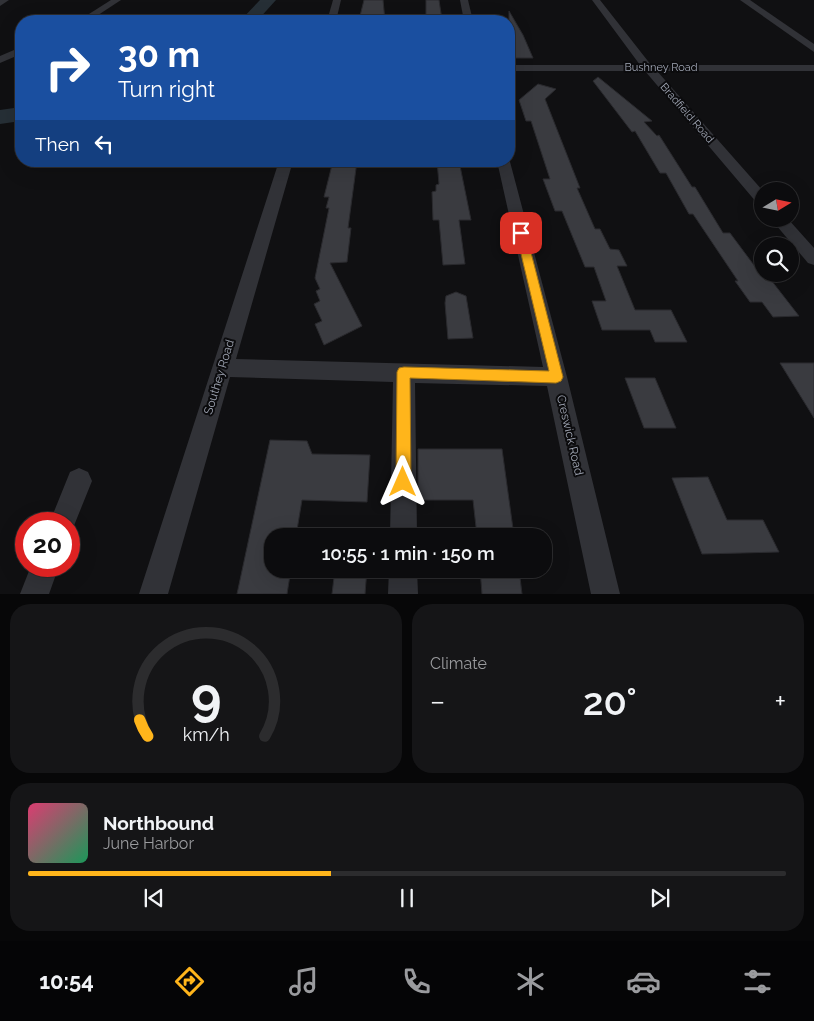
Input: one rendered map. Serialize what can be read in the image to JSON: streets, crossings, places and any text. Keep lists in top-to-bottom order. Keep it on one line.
{"streets":{"street":["Bushney Road","Bradfield Road","Southey Road","Creswick Road"]},"crossings":[["Bushney Road","Bradfield Road"]],"north":"right","page":{"turn":["30 m","Turn right"],"then":"Then","limit":"20","trip":"10:55 · 1 min · 150 m","tile":"Climate","heat":["−","20°","+"],"song":["Northbound","June Harbor"],"tabs":"10:54","gauge":["9","km/h"]}}
